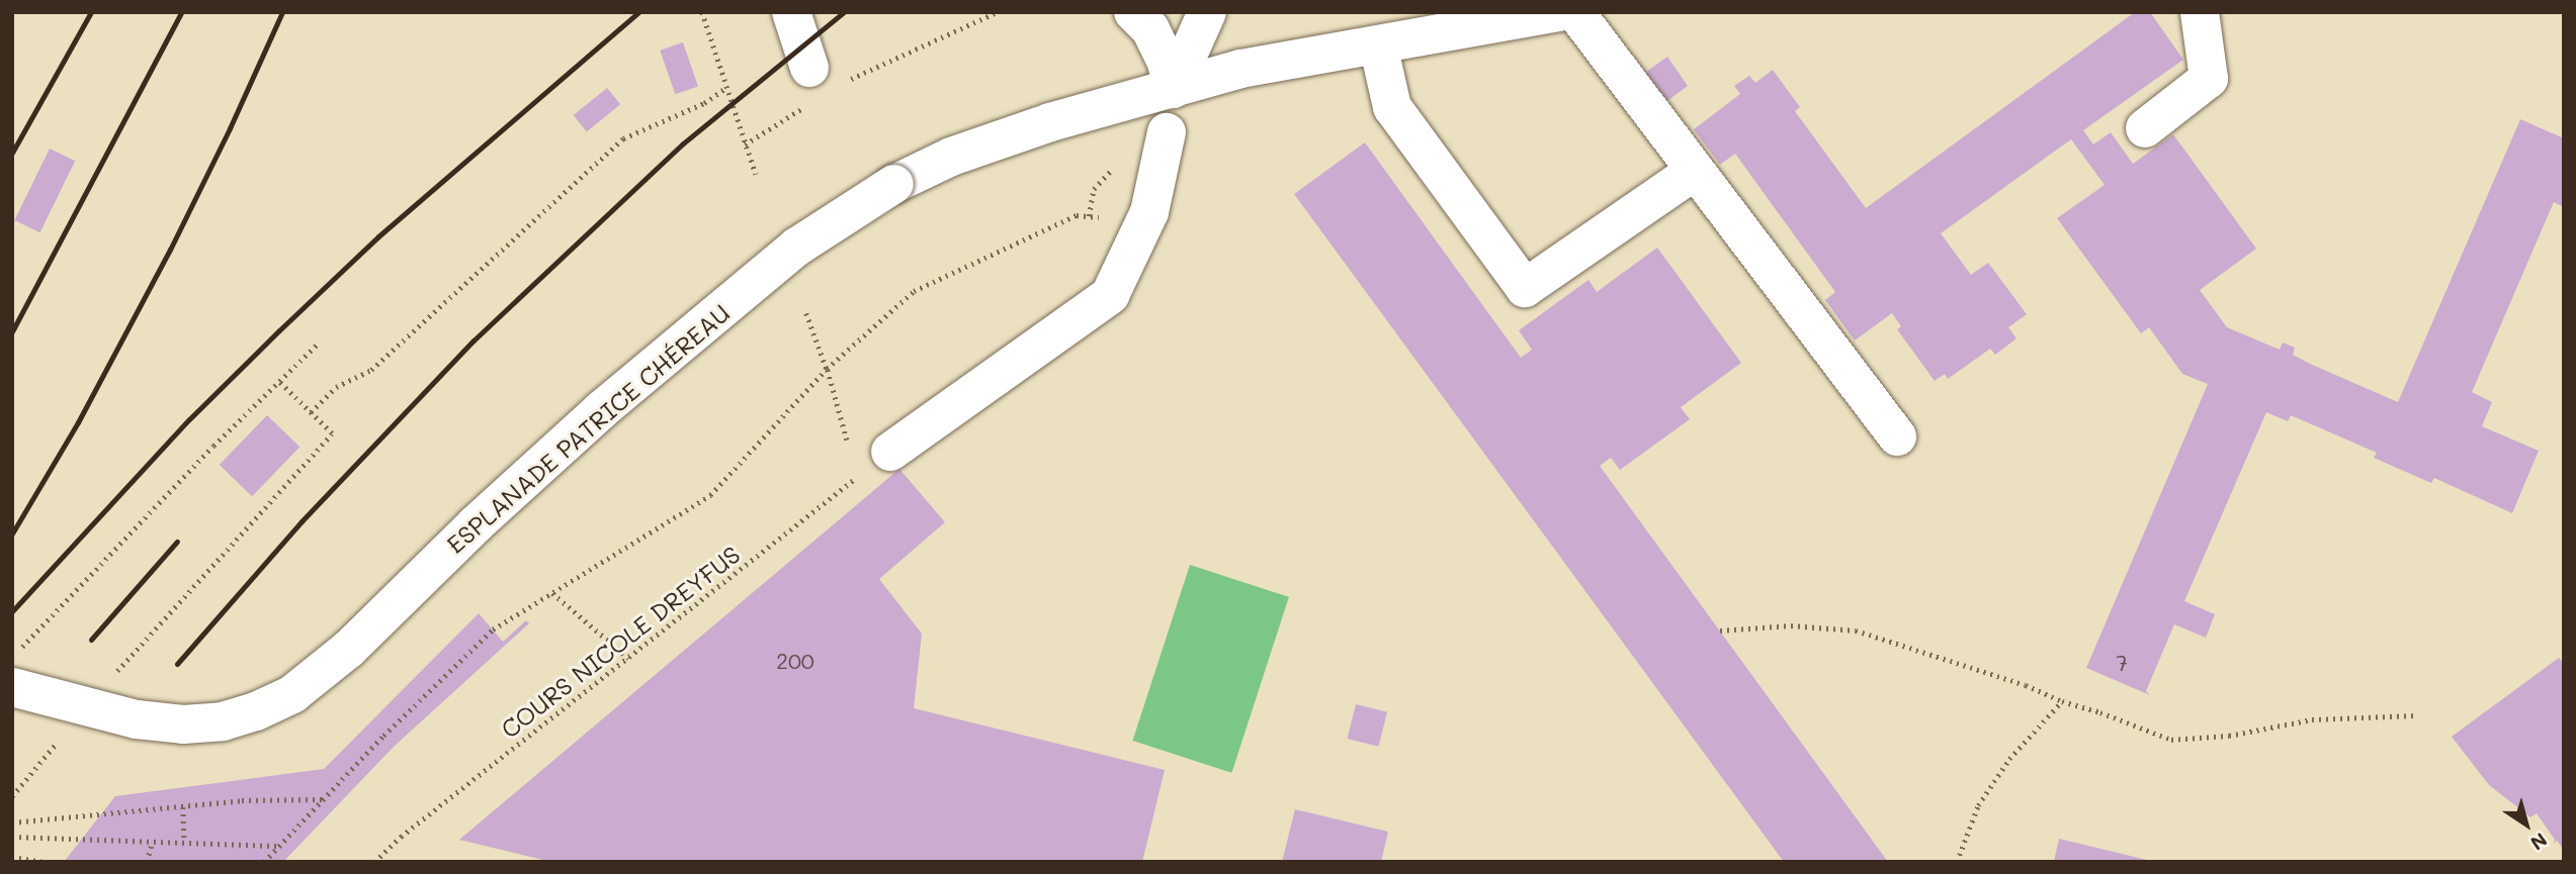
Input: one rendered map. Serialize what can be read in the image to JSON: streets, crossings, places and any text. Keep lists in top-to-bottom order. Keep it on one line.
{"streets":{"street":["ESPLANADE PATRICE CHÉREAU"],"path":["COURS NICOLE DREYFUS"]},"house_numbers":["200","7"],"north":"bottom right"}
